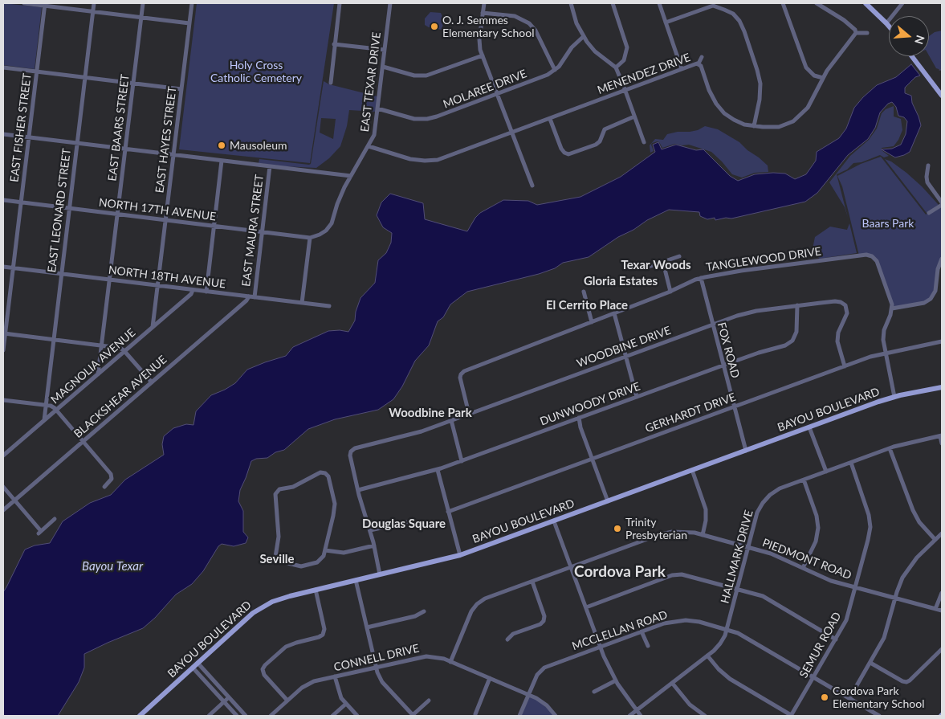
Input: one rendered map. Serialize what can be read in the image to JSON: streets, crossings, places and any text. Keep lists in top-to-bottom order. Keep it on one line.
{"streets":{"main road":["BAYOU BOULEVARD"],"street":["MENENDEZ DRIVE","EAST TEXAR DRIVE","MOLAREE DRIVE","EAST FISHER STREET","EAST BAARS STREET","EAST HAYES STREET","NORTH 17TH AVENUE","EAST LEONARD STREET","EAST MAURA STREET","TANGLEWOOD DRIVE","NORTH 18TH AVENUE","WOODBINE DRIVE","FOX ROAD","MAGNOLIA AVENUE","BLACKSHEAR AVENUE","DUNWOODY DRIVE","GERHARDT DRIVE","HALLMARK DRIVE","PIEDMONT ROAD","MCCLELLAN ROAD","SEMUR ROAD","CONNELL DRIVE"]},"crossings":[["MENENDEZ DRIVE","EAST TEXAR DRIVE"],["EAST TEXAR DRIVE","MOLAREE DRIVE"],["EAST TEXAR DRIVE","NORTH 17TH AVENUE"],["EAST FISHER STREET","NORTH 17TH AVENUE"],["EAST FISHER STREET","NORTH 18TH AVENUE"],["EAST BAARS STREET","NORTH 17TH AVENUE"],["EAST BAARS STREET","NORTH 18TH AVENUE"],["EAST BAARS STREET","MAGNOLIA AVENUE"],["EAST HAYES STREET","NORTH 17TH AVENUE"],["EAST HAYES STREET","NORTH 18TH AVENUE"],["EAST HAYES STREET","MAGNOLIA AVENUE"],["NORTH 17TH AVENUE","EAST LEONARD STREET"],["NORTH 17TH AVENUE","EAST MAURA STREET"],["EAST LEONARD STREET","NORTH 18TH AVENUE"],["EAST LEONARD STREET","MAGNOLIA AVENUE"],["EAST MAURA STREET","NORTH 18TH AVENUE"],["TANGLEWOOD DRIVE","WOODBINE DRIVE"],["TANGLEWOOD DRIVE","FOX ROAD"],["NORTH 18TH AVENUE","MAGNOLIA AVENUE"],["NORTH 18TH AVENUE","BLACKSHEAR AVENUE"],["WOODBINE DRIVE","FOX ROAD"],["WOODBINE DRIVE","DUNWOODY DRIVE"],["WOODBINE DRIVE","GERHARDT DRIVE"],["FOX ROAD","DUNWOODY DRIVE"],["FOX ROAD","BAYOU BOULEVARD"],["FOX ROAD","GERHARDT DRIVE"],["HALLMARK DRIVE","PIEDMONT ROAD"],["HALLMARK DRIVE","MCCLELLAN ROAD"],["HALLMARK DRIVE","SEMUR ROAD"],["PIEDMONT ROAD","SEMUR ROAD"],["PIEDMONT ROAD","CONNELL DRIVE"],["MCCLELLAN ROAD","SEMUR ROAD"],["MCCLELLAN ROAD","CONNELL DRIVE"]],"districts":["Texar Woods","Gloria Estates","El Cerrito Place","Woodbine Park","Douglas Square","Seville","Cordova Park"],"water":["Bayou Texar"],"parks":["Holy Cross Catholic Cemetery","Baars Park"],"places":["O. J. Semmes Elementary School","Mausoleum","Trinity Presbyterian","Cordova Park Elementary School"],"north":"right"}
